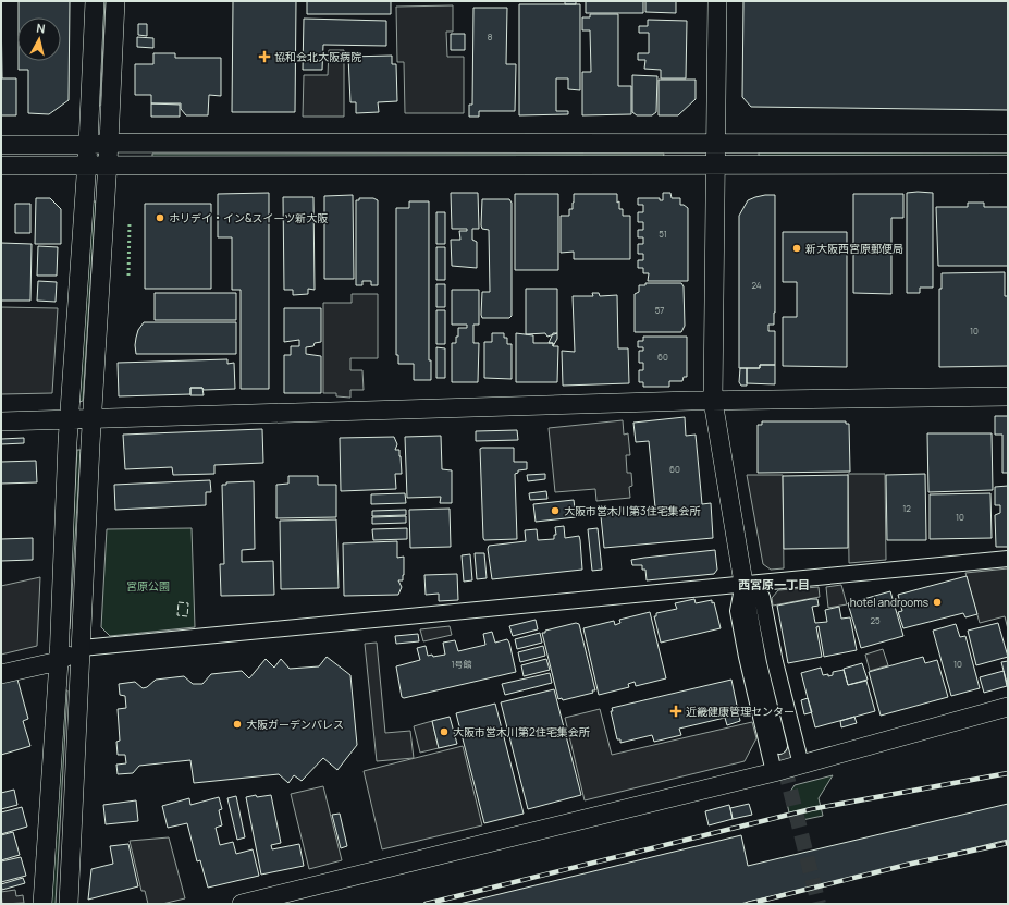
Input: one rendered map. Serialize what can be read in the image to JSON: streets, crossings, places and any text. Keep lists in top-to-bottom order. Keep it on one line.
{"districts":["西宮原一丁目"],"parks":["宮原公園"],"places":{"health":["協和会北大阪病院","近畿健康管理センター"],"other":["ホリデイ・イン&スイーツ新大阪","新大阪西宮原郵便局","大阪市営木川第3住宅集会所","hotel androoms","大阪ガーデンパレス","大阪市営木川第2住宅集会所"]},"house_numbers":["8","51","24","57","10","60","60","12","10","25","1号館","10"],"north":"top"}
